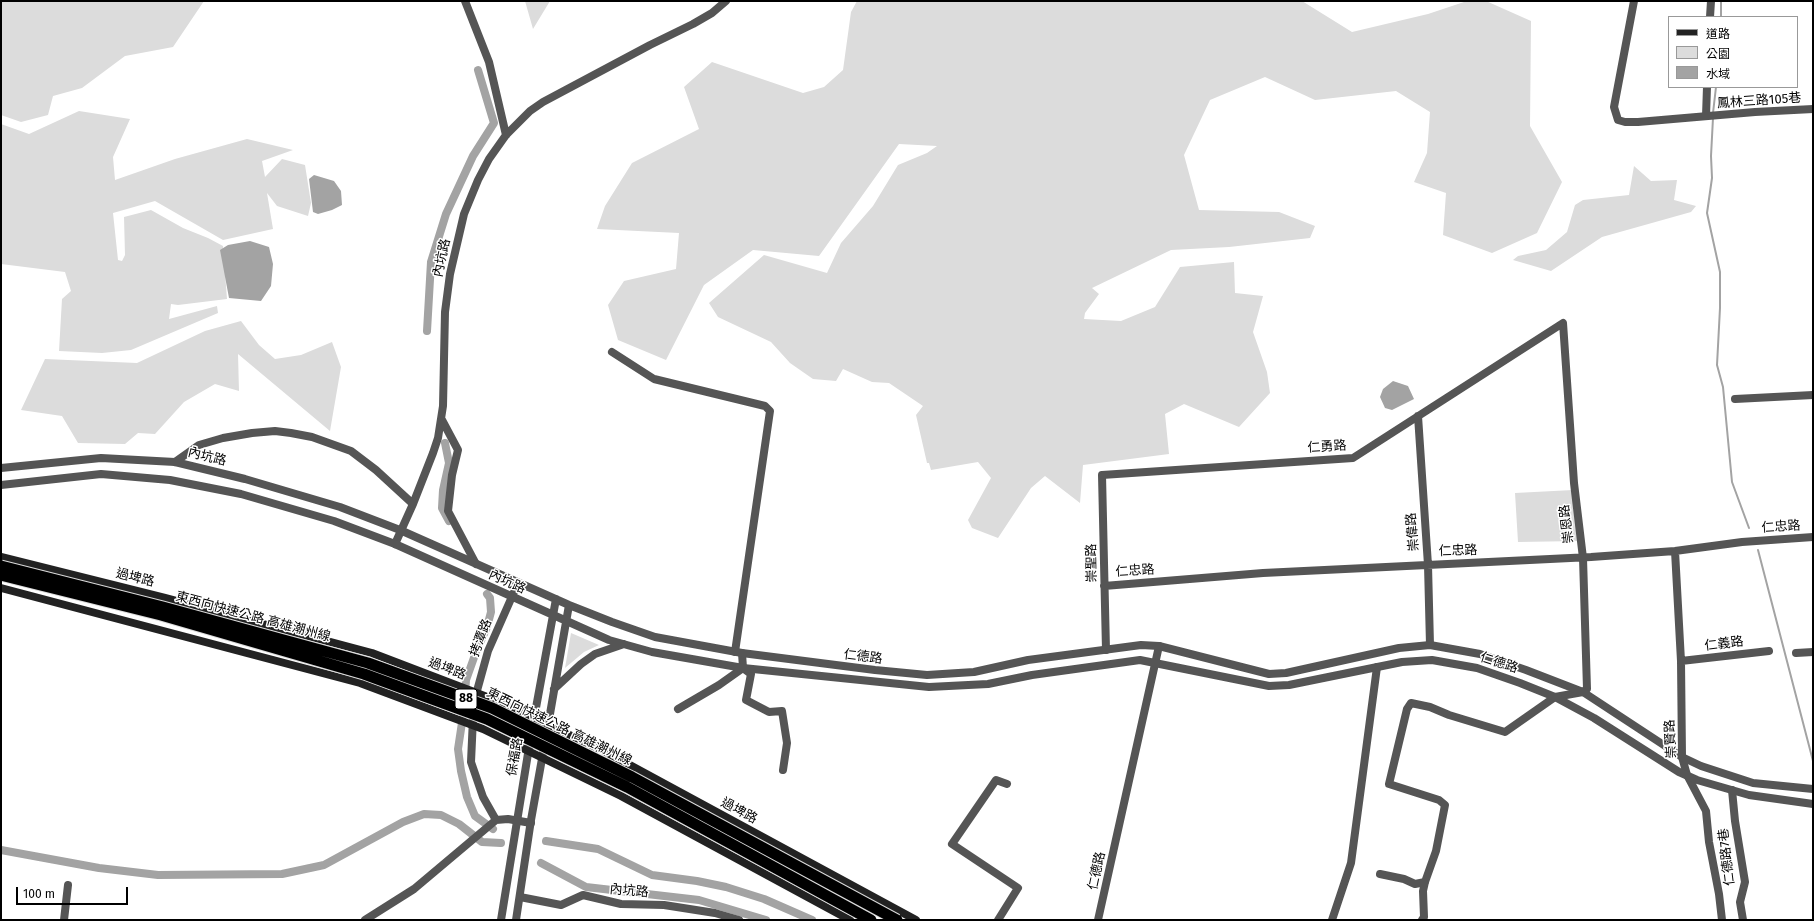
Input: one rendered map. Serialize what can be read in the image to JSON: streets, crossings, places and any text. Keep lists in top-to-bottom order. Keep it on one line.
{"streets":{"highway":["東西向快速公路 高雄潮州線","88"],"main road":["過埤路"],"street":["鳳林三路105巷","內坑路","仁勇路","崇恩路","仁忠路","崇偉路","崇聖路","拷潭路","仁義路","仁德路","崇賢路","保福路","仁德路7巷"]},"crossings":[["內坑路","拷潭路"],["內坑路","仁德路"],["內坑路","保福路"],["仁勇路","崇恩路"],["仁勇路","崇偉路"],["仁勇路","崇聖路"],["崇恩路","仁忠路"],["崇恩路","仁德路"],["仁忠路","崇偉路"],["仁忠路","崇聖路"],["仁忠路","崇賢路"],["崇偉路","仁德路"],["崇聖路","仁德路"],["過埤路","拷潭路"],["過埤路","保福路"],["仁義路","崇賢路"],["仁德路","崇賢路"],["仁德路","保福路"],["仁德路","仁德路7巷"]],"legend":["道路","公園","水域"],"scale_bar":"100 m"}
